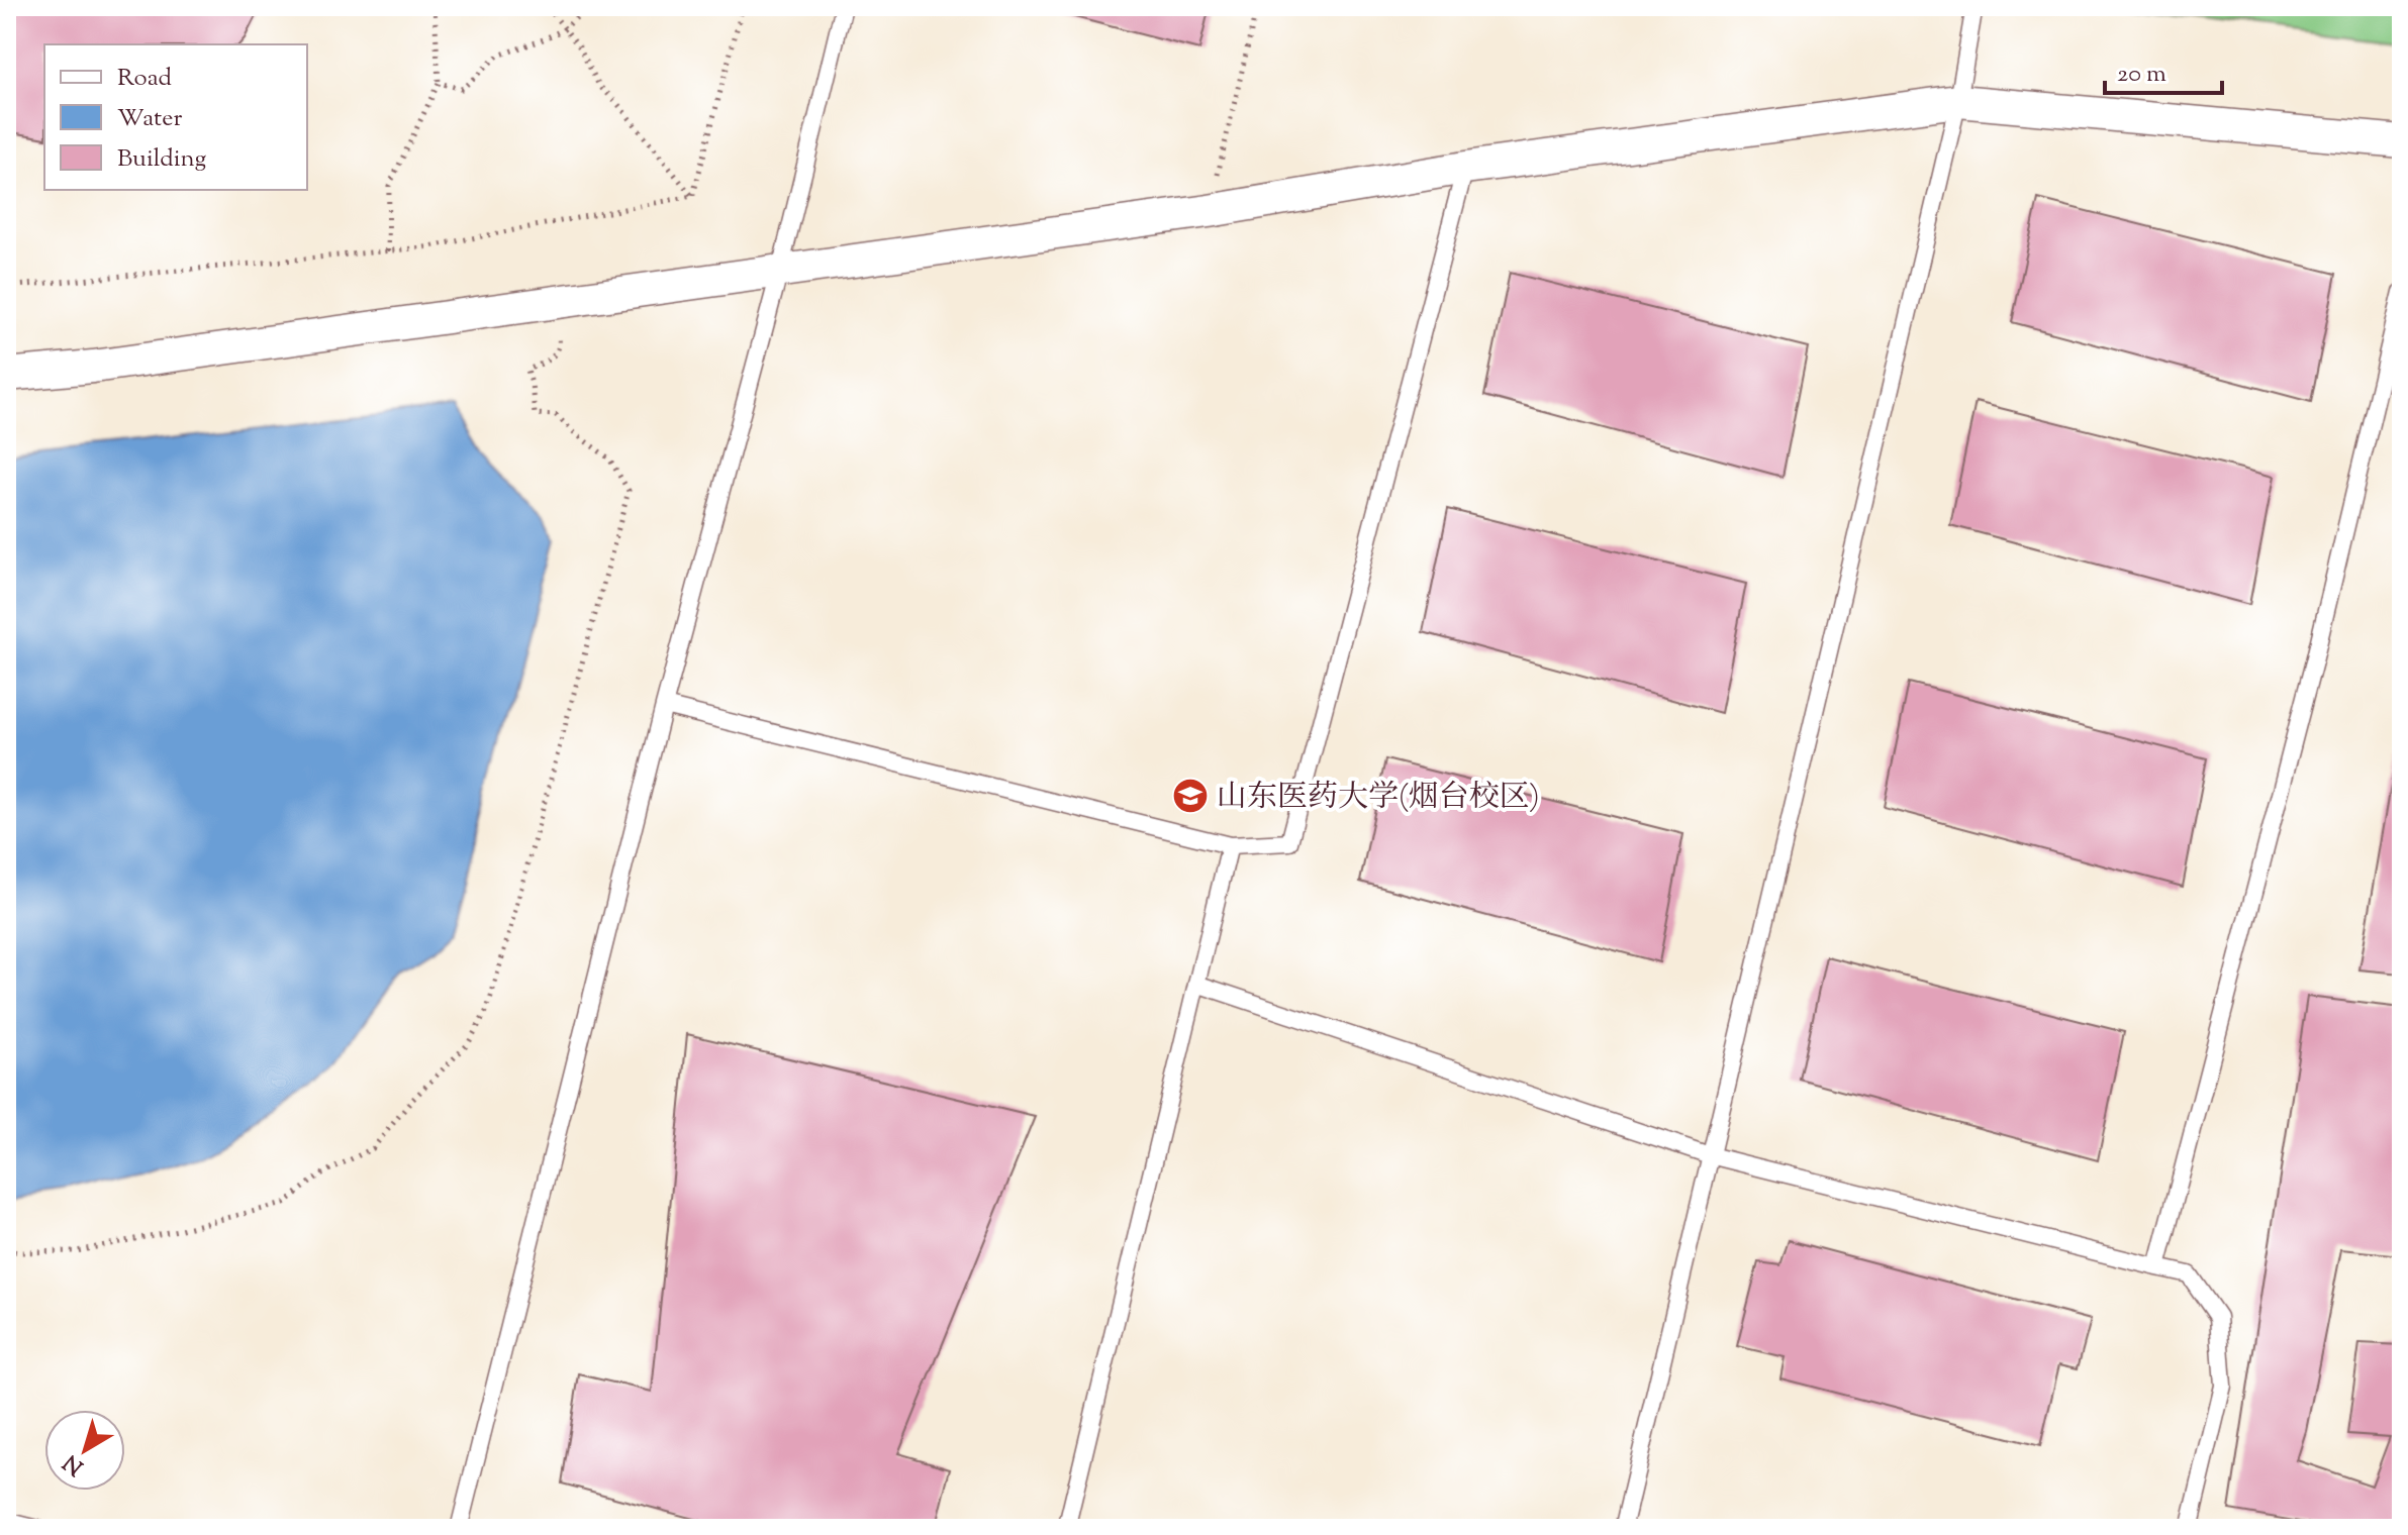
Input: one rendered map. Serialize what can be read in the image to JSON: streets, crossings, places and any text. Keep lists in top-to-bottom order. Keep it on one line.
{"places":{"school or university":["山东医药大学(烟台校区)"]},"legend":["Road","Water","Building"],"scale_bar":"20 m","north":"bottom left"}
